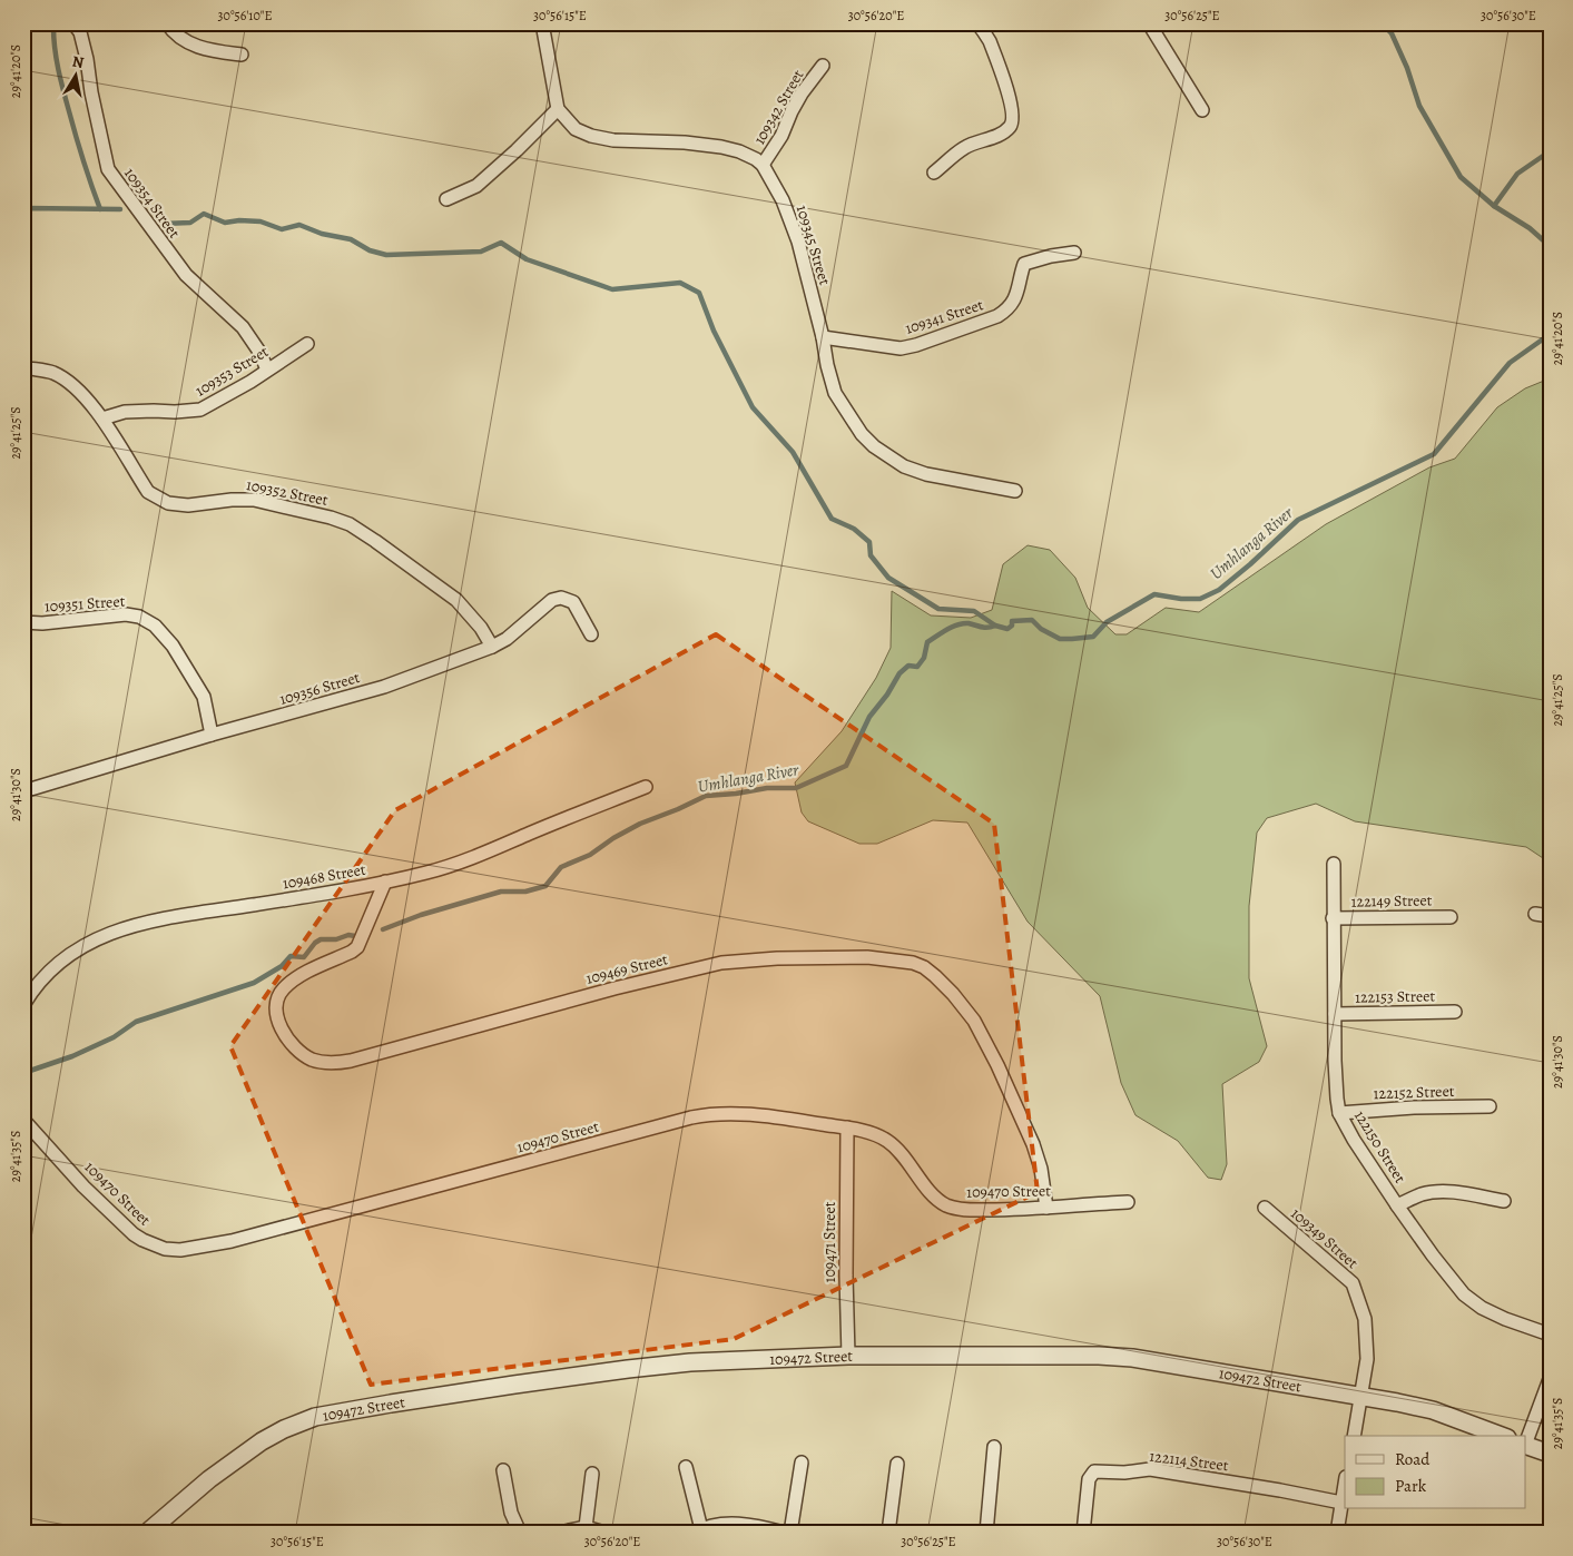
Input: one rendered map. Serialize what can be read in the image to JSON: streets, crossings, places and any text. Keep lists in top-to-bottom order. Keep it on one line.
{"streets":{"street":["109342 Street","109354 Street","109345 Street","109341 Street","109353 Street","109352 Street","109351 Street","109356 Street","109468 Street","122149 Street","109469 Street","122153 Street","122152 Street","109470 Street","122150 Street","109349 Street","109471 Street","109472 Street","122114 Street"]},"crossings":[["109342 Street","109345 Street"],["109354 Street","109353 Street"],["109345 Street","109341 Street"],["109353 Street","109352 Street"],["109352 Street","109356 Street"],["109351 Street","109356 Street"],["109468 Street","109469 Street"],["122149 Street","122150 Street"],["109469 Street","109470 Street"],["122153 Street","122150 Street"],["122152 Street","122150 Street"],["109470 Street","109471 Street"],["109349 Street","109472 Street"],["109471 Street","109472 Street"]],"water":["Umhlanga River"],"legend":["Road","Park"],"north":"top","coordinates":["30°56'10\"E","30°56'15\"E","30°56'20\"E","30°56'25\"E","30°56'30\"E","29°41'20\"S","29°41'25\"S","29°41'30\"S","29°41'35\"S"]}
